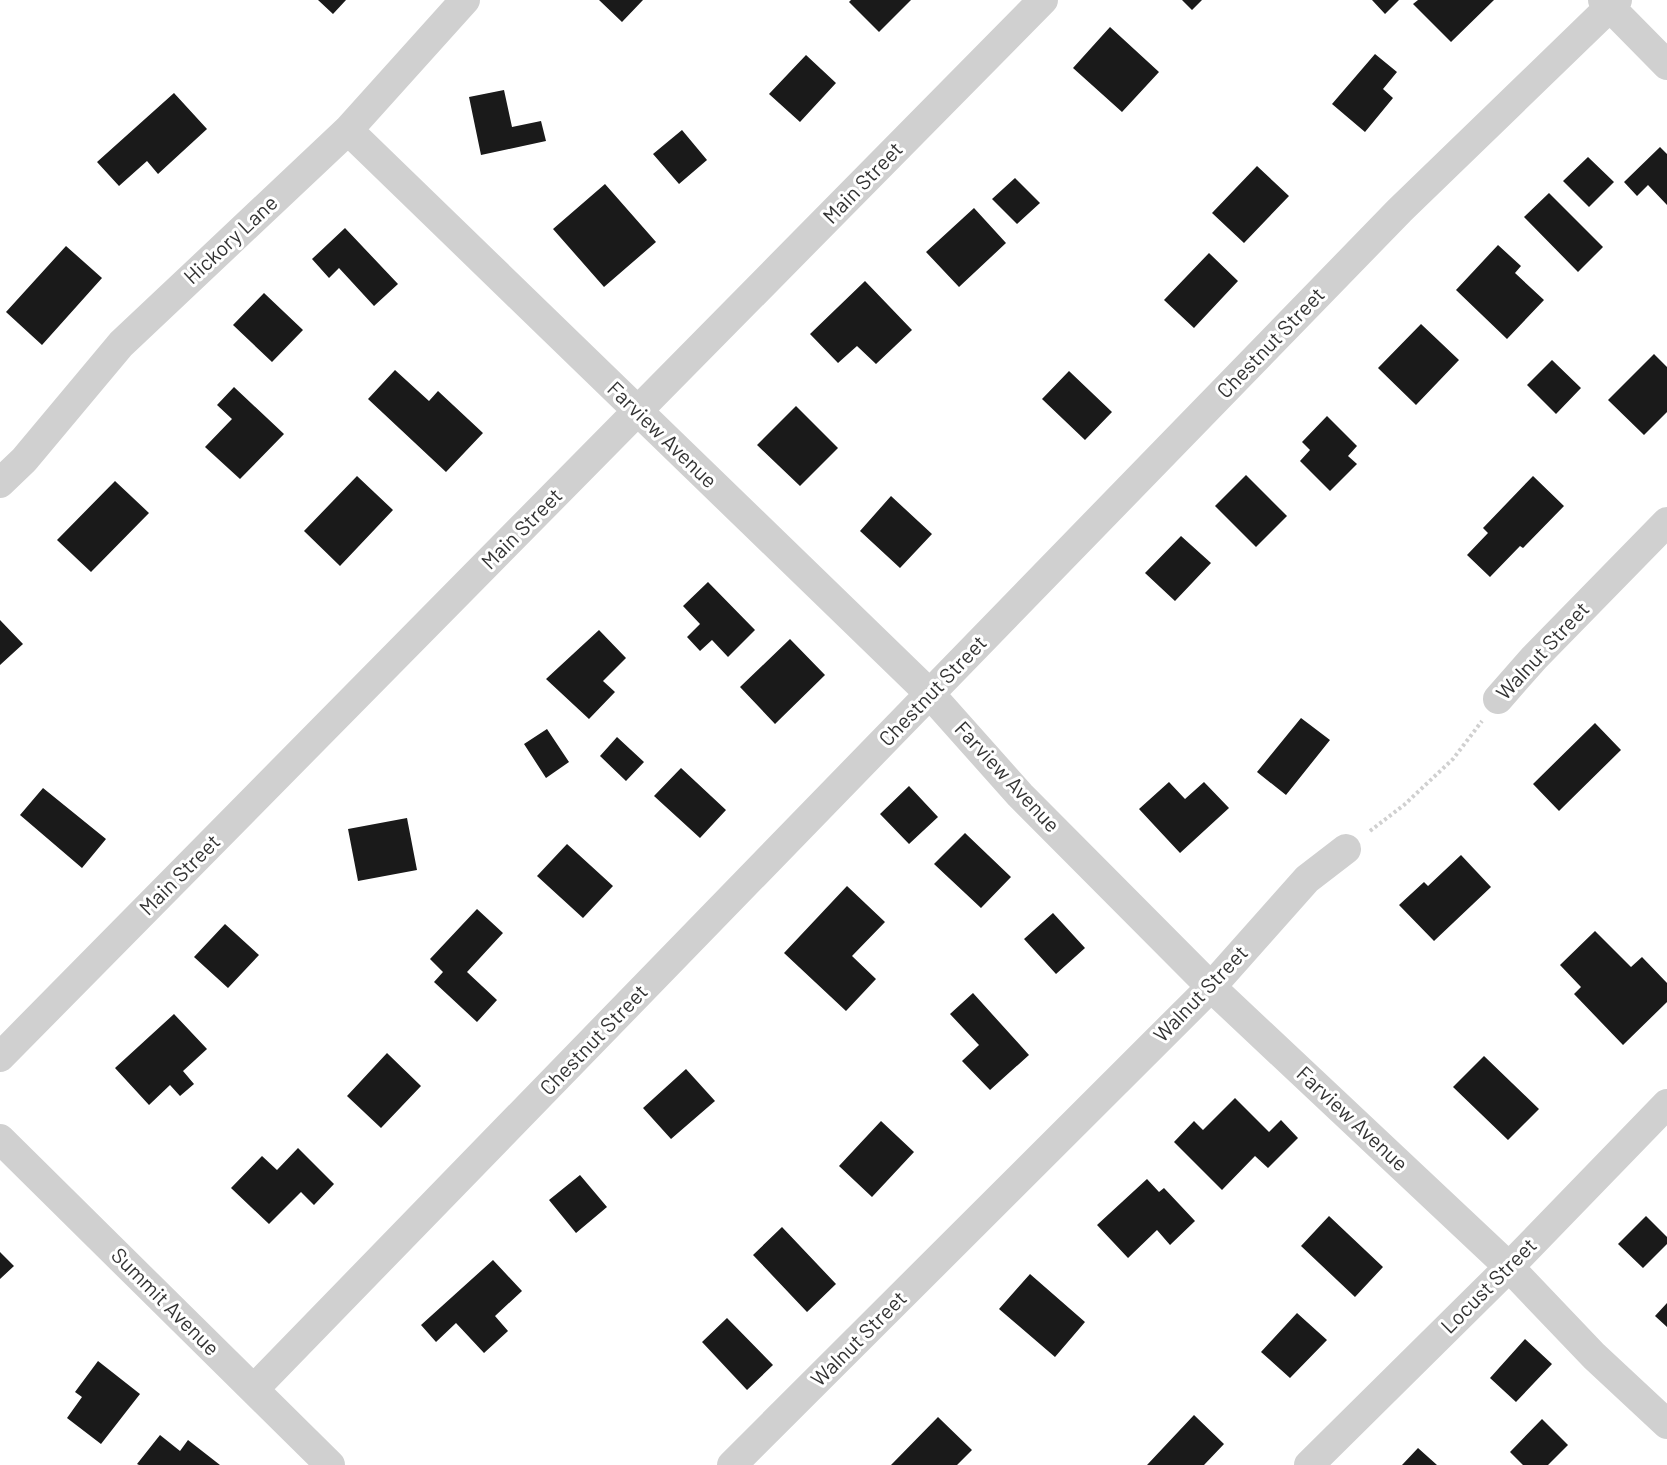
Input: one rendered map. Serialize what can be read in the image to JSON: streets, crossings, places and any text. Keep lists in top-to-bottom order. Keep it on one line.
{"streets":{"street":["Main Street","Hickory Lane","Chestnut Street","Farview Avenue","Walnut Street","Locust Street","Summit Avenue"]},"crossings":[["Main Street","Farview Avenue"],["Hickory Lane","Farview Avenue"],["Chestnut Street","Farview Avenue"],["Chestnut Street","Summit Avenue"],["Farview Avenue","Walnut Street"],["Farview Avenue","Locust Street"]]}
